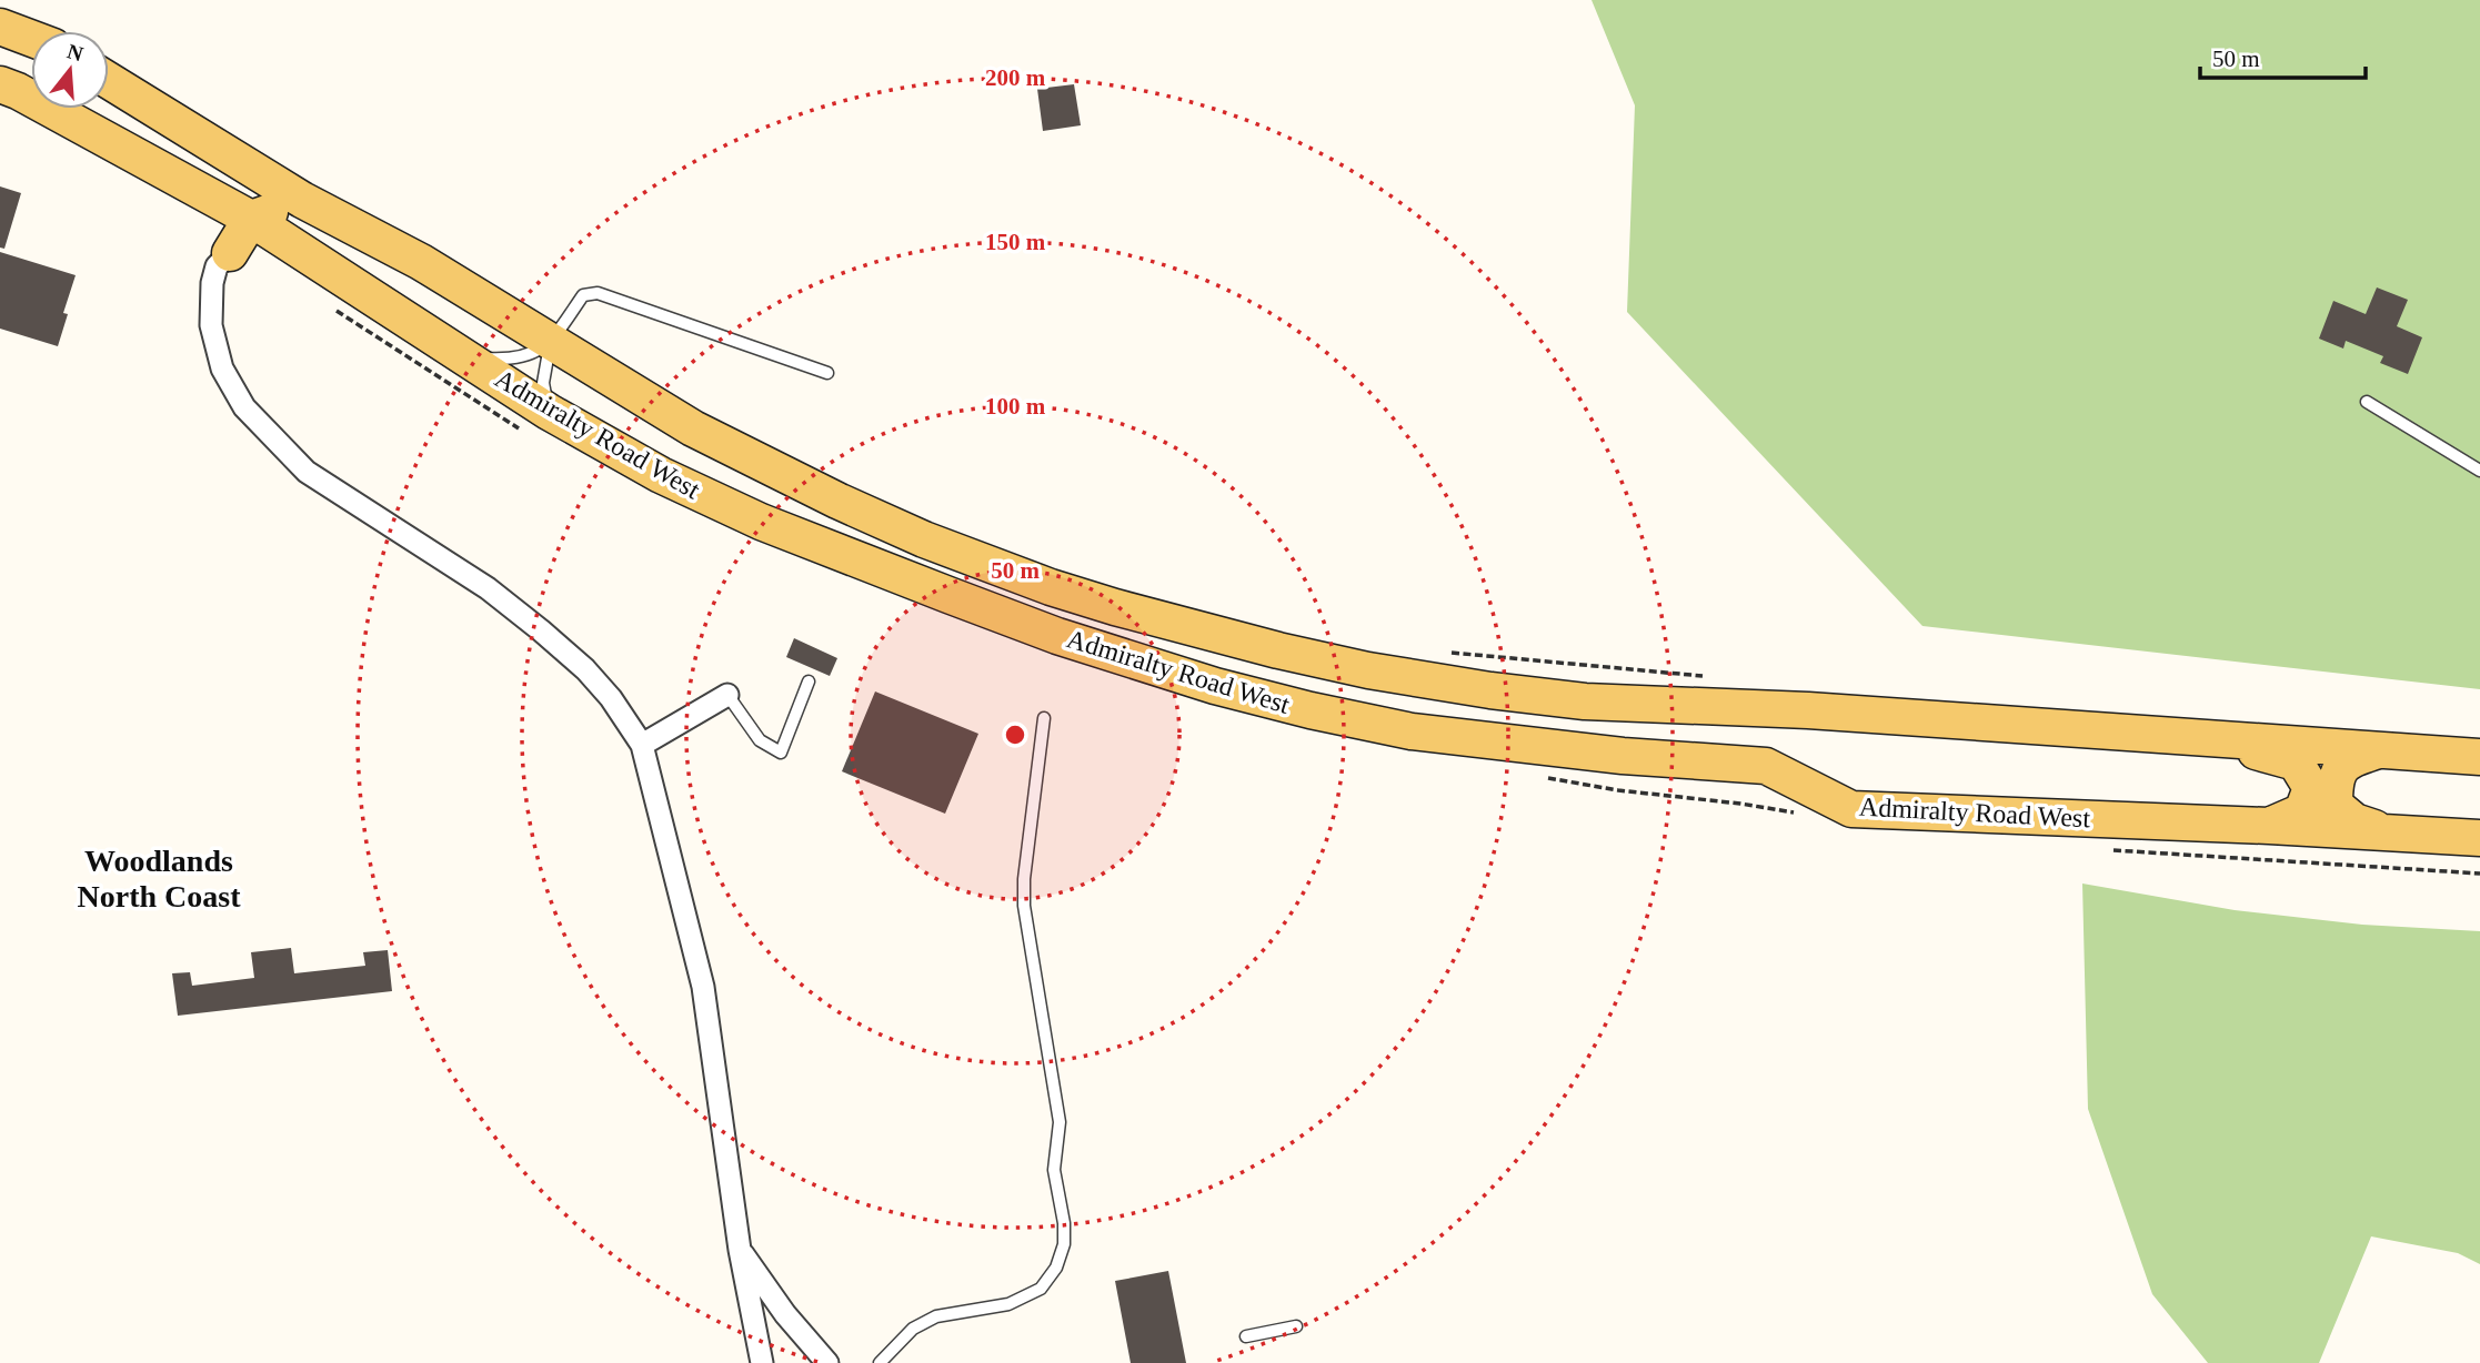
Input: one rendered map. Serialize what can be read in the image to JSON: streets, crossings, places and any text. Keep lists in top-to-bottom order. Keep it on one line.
{"streets":{"main road":["Admiralty Road West"]},"districts":["Woodlands North Coast"],"scale_bar":"50 m","north":"top","rings":["200 m","150 m","100 m","50 m"]}
